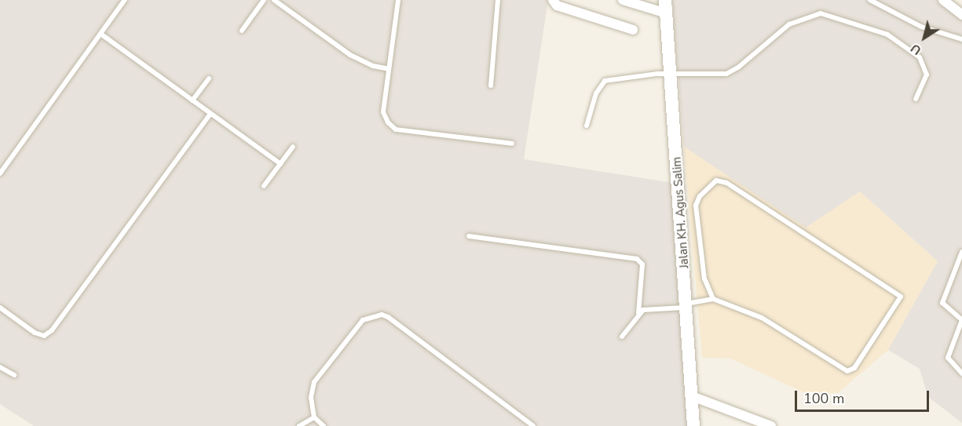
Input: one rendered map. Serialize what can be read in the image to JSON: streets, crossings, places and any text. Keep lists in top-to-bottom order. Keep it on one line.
{"streets":{"street":["Jalan KH. Agus Salim"]},"scale_bar":"100 m","north":"bottom left"}
